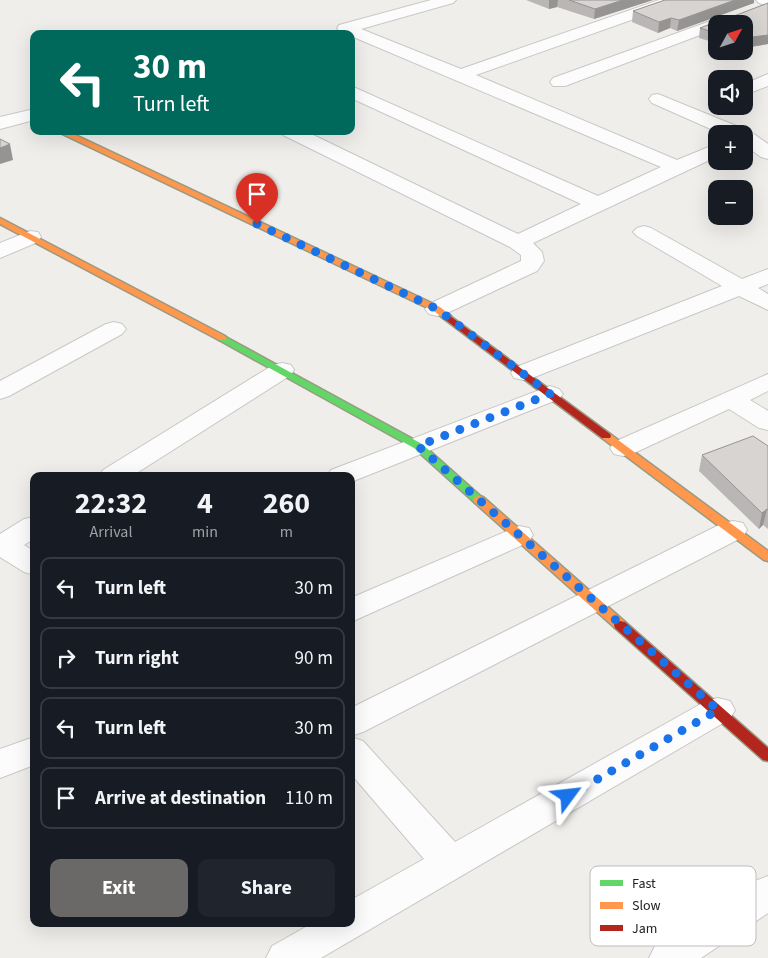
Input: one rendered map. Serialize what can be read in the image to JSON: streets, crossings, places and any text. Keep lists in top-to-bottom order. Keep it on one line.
{"legend":["Fast","Slow","Jam"],"north":"top right","page":{"map_buttons":["+","−"],"turn":["30 m","Turn left"],"eta":["22:32","Arrival","4","min","260","m"],"list":[{"name":"Turn left","value":"30 m"},{"name":"Turn right","value":"90 m"},{"name":"Turn left","value":"30 m"},{"name":"Arrive at destination","value":"110 m"}],"buttons":["Exit","Share"]}}
